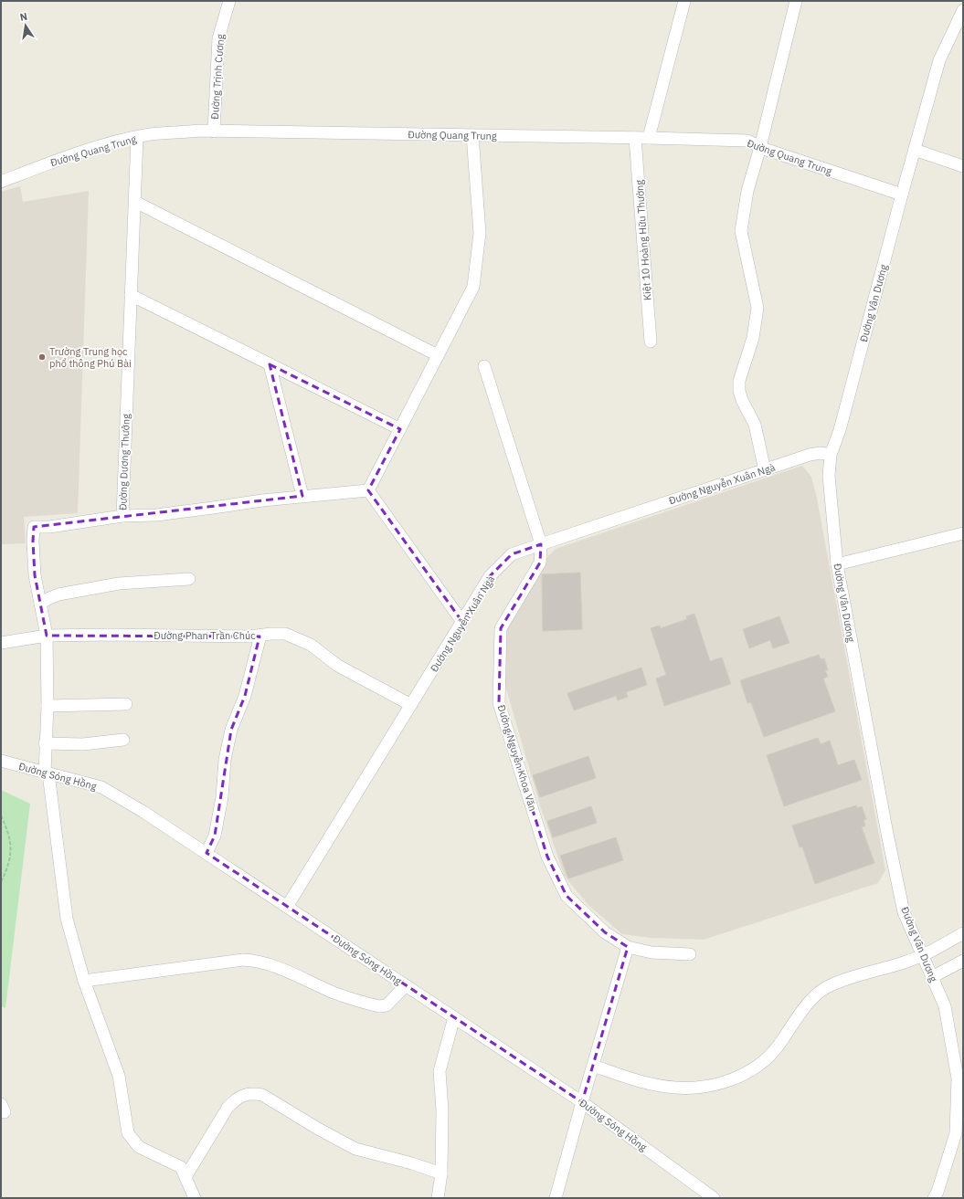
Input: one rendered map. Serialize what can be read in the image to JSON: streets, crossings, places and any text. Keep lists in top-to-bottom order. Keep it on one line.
{"streets":{"street":["Đường Trịnh Cương","Đường Quang Trung","Kiệt 10 Hoàng Hữu Thường","Đường Vân Dương","Đường Dương Thưởng","Đường Nguyễn Xuân Ngà","Đường Phan Trần Chúc","Đường Nguyễn Khoa Văn","Đường Sóng Hồng"]},"crossings":[["Đường Trịnh Cương","Đường Quang Trung"],["Đường Quang Trung","Kiệt 10 Hoàng Hữu Thường"],["Đường Quang Trung","Đường Vân Dương"],["Đường Quang Trung","Đường Dương Thưởng"],["Đường Vân Dương","Đường Nguyễn Xuân Ngà"],["Đường Dương Thưởng","Đường Phan Trần Chúc"],["Đường Dương Thưởng","Đường Sóng Hồng"],["Đường Nguyễn Xuân Ngà","Đường Phan Trần Chúc"],["Đường Nguyễn Xuân Ngà","Đường Nguyễn Khoa Văn"],["Đường Nguyễn Xuân Ngà","Đường Sóng Hồng"]],"places":["Trường Trung học phổ thông Phú Bài"],"north":"top"}
